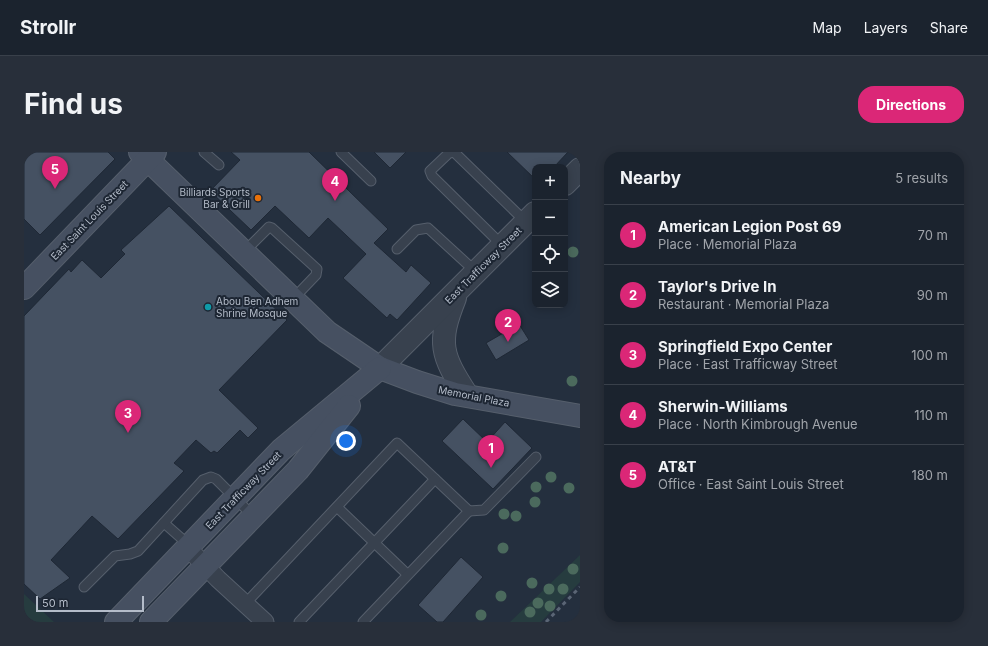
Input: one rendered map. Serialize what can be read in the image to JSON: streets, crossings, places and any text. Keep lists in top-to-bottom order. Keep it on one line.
{"streets":{"main road":["East Saint Louis Street","East Trafficway Street","Memorial Plaza"]},"crossings":[["East Saint Louis Street","Memorial Plaza"],["East Trafficway Street","Memorial Plaza"]],"places":["Billiards Sports Bar & Grill","Abou Ben Adhem Shrine Mosque"],"scale_bar":"50 m","page":{"header":"Strollr","nav":["Map","Layers","Share"],"buttons":"Directions","title":"Find us","heading":["Nearby","5 results"],"pins":["5","4","2","3","1"],"map_buttons":["+","−"],"list":[{"mark":"1","name":"American Legion Post 69","note":"Place · Memorial Plaza","value":"70 m"},{"mark":"2","name":"Taylor's Drive In","note":"Restaurant · Memorial Plaza","value":"90 m"},{"mark":"3","name":"Springfield Expo Center","note":"Place · East Trafficway Street","value":"100 m"},{"mark":"4","name":"Sherwin-Williams","note":"Place · North Kimbrough Avenue","value":"110 m"},{"mark":"5","name":"AT&T","note":"Office · East Saint Louis Street","value":"180 m"}],"scale":"50 m"}}
